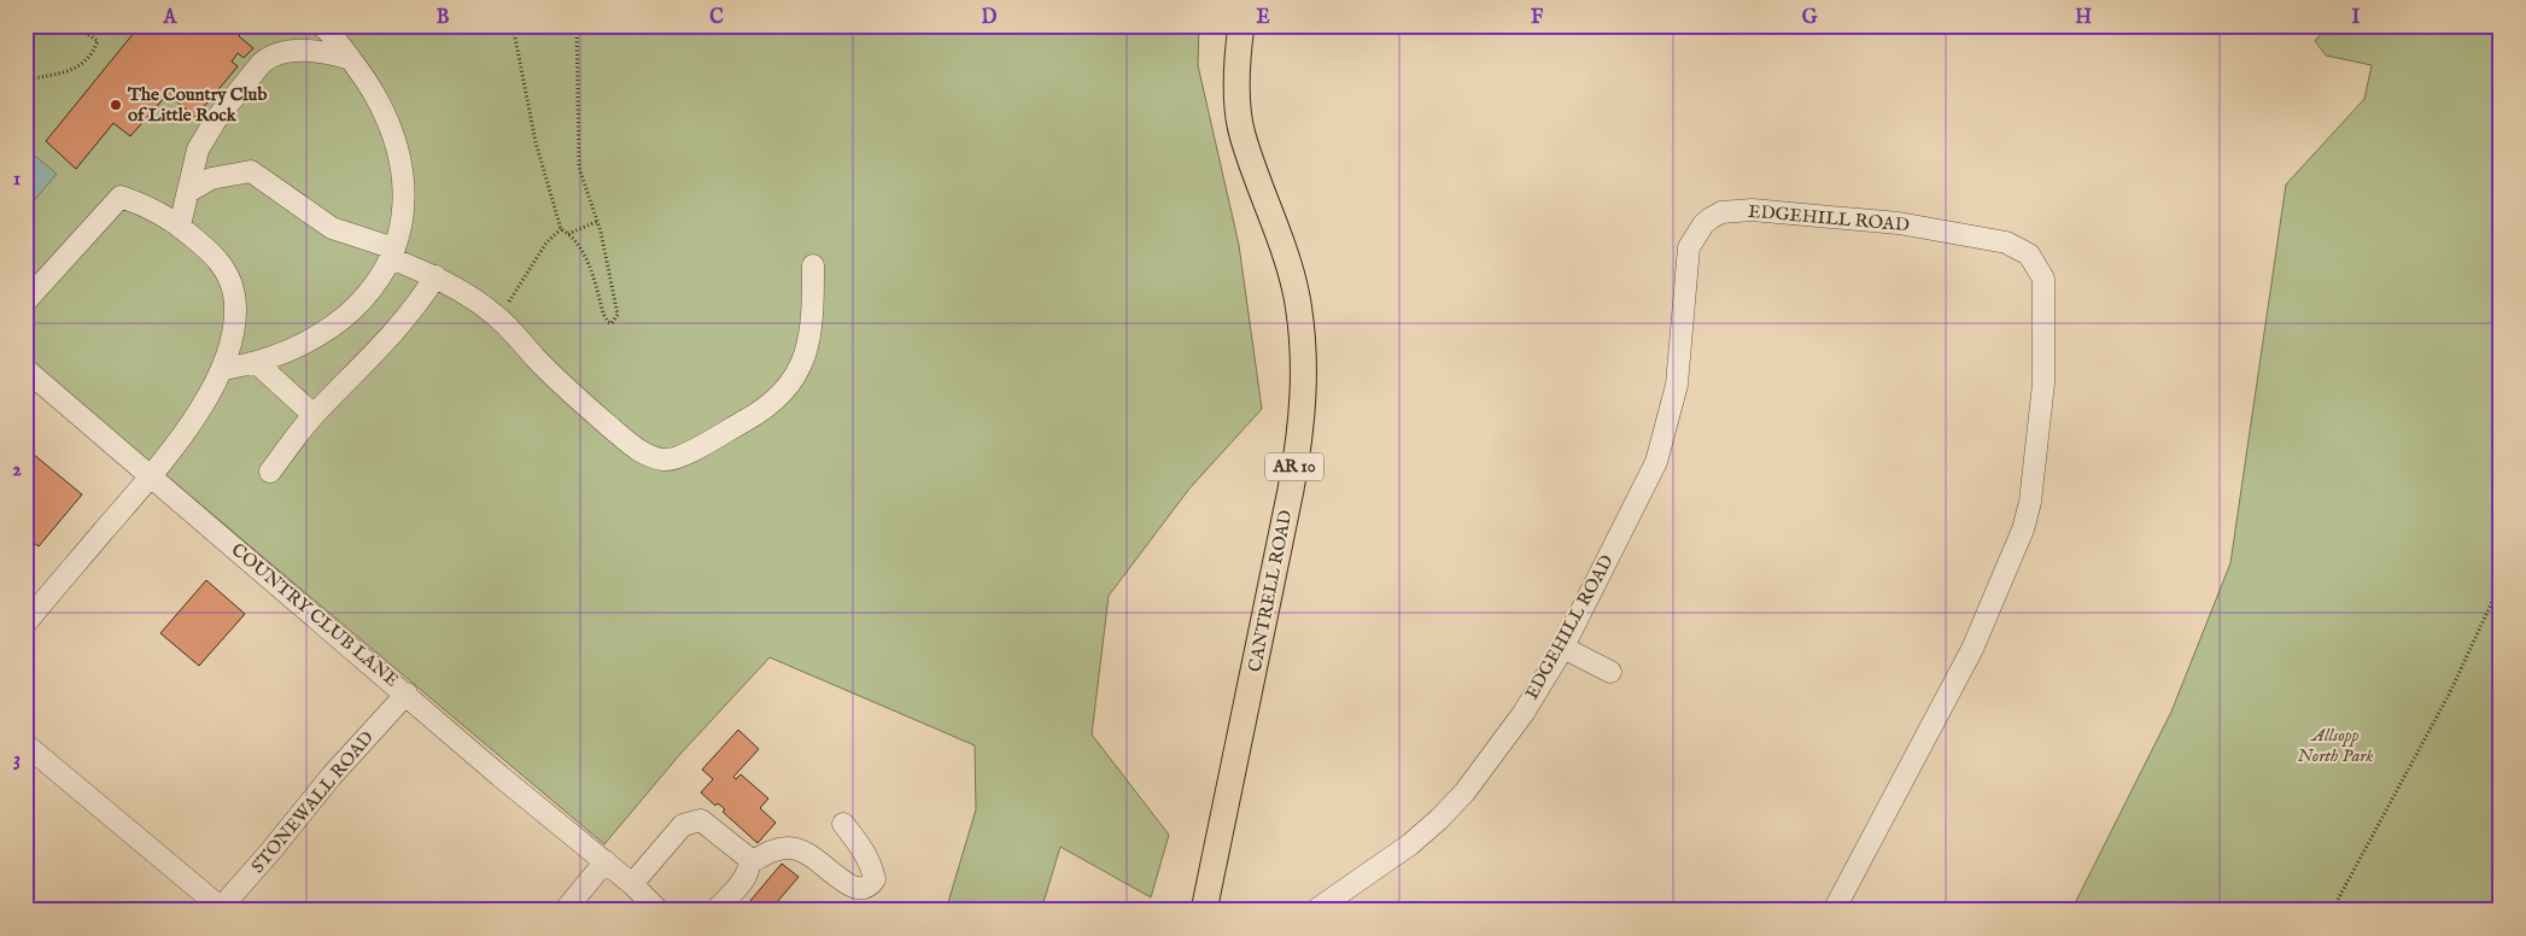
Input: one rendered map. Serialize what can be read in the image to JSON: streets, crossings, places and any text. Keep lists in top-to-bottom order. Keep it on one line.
{"streets":{"main road":["AR 10","CANTRELL ROAD"],"street":["EDGEHILL ROAD","COUNTRY CLUB LANE","STONEWALL ROAD"]},"crossings":[["COUNTRY CLUB LANE","STONEWALL ROAD"]],"parks":["Allsopp North Park"],"places":["The Country Club of Little Rock"],"grid":{"columns":["A","B","C","D","E","F","G","H","I"],"rows":["1","2","3"]}}
